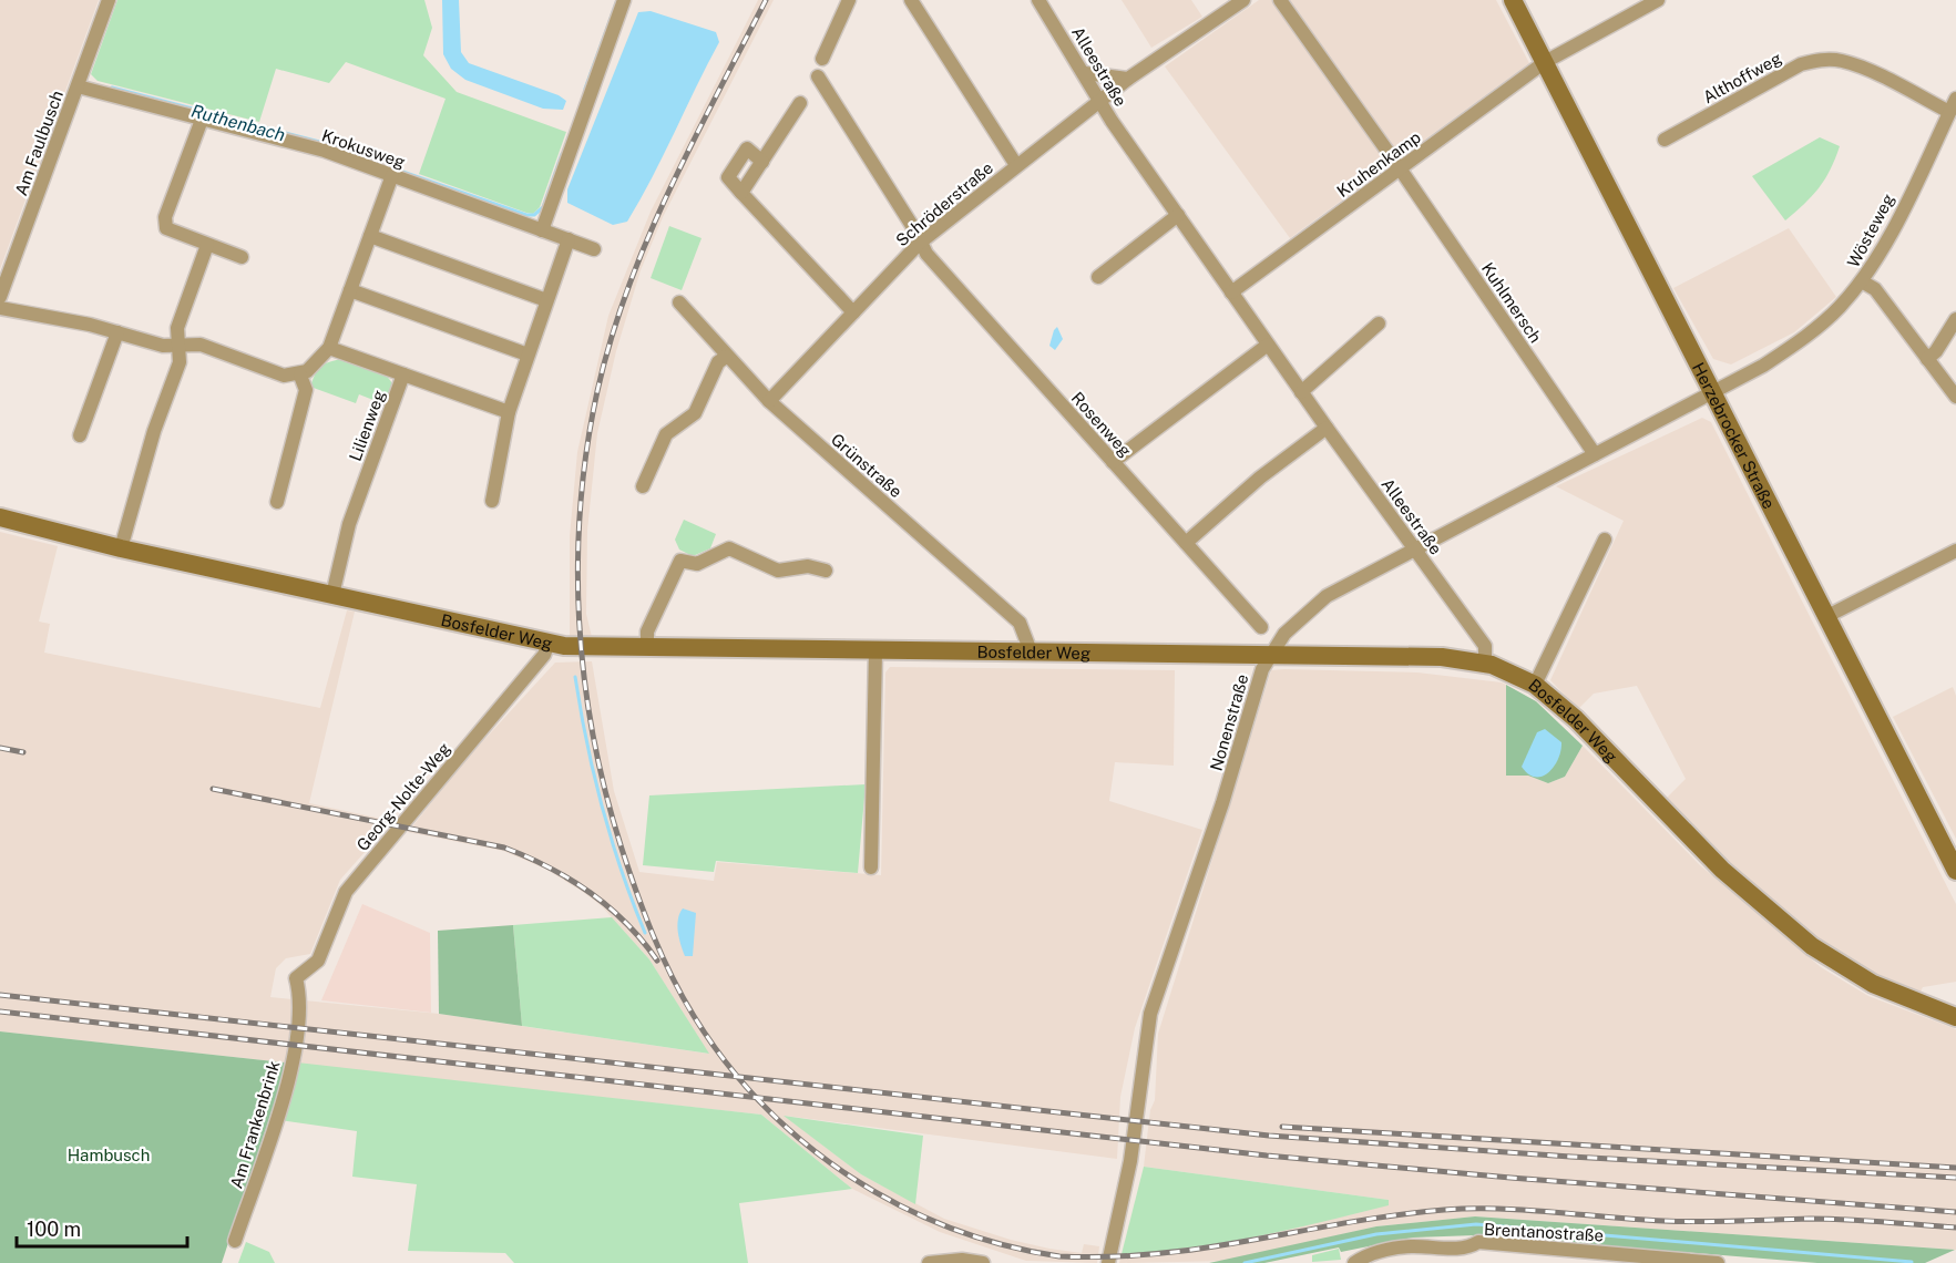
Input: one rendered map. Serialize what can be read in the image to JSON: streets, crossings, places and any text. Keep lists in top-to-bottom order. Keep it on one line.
{"streets":{"street":["Alleestraße","Althoffweg","Am Faulbusch","Krokusweg","Kruhenkamp","Schröderstraße","Wösteweg","Kuhlmersch","Rosenweg","Lilienweg","Herzebrocker Straße","Grünstraße","Bosfelder Weg","Nonenstraße","Georg-Nolte-Weg","Am Frankenbrink","Brentanostraße"]},"crossings":[["Alleestraße","Kruhenkamp"],["Alleestraße","Schröderstraße"],["Alleestraße","Bosfelder Weg"],["Alleestraße","Nonenstraße"],["Althoffweg","Wösteweg"],["Am Faulbusch","Krokusweg"],["Kruhenkamp","Kuhlmersch"],["Kruhenkamp","Herzebrocker Straße"],["Schröderstraße","Rosenweg"],["Schröderstraße","Grünstraße"],["Wösteweg","Herzebrocker Straße"],["Wösteweg","Nonenstraße"],["Kuhlmersch","Nonenstraße"],["Lilienweg","Bosfelder Weg"],["Herzebrocker Straße","Nonenstraße"],["Grünstraße","Bosfelder Weg"],["Bosfelder Weg","Nonenstraße"],["Bosfelder Weg","Georg-Nolte-Weg"],["Georg-Nolte-Weg","Am Frankenbrink"]],"water":["Ruthenbach"],"parks":["Hambusch"],"scale_bar":"100 m"}
